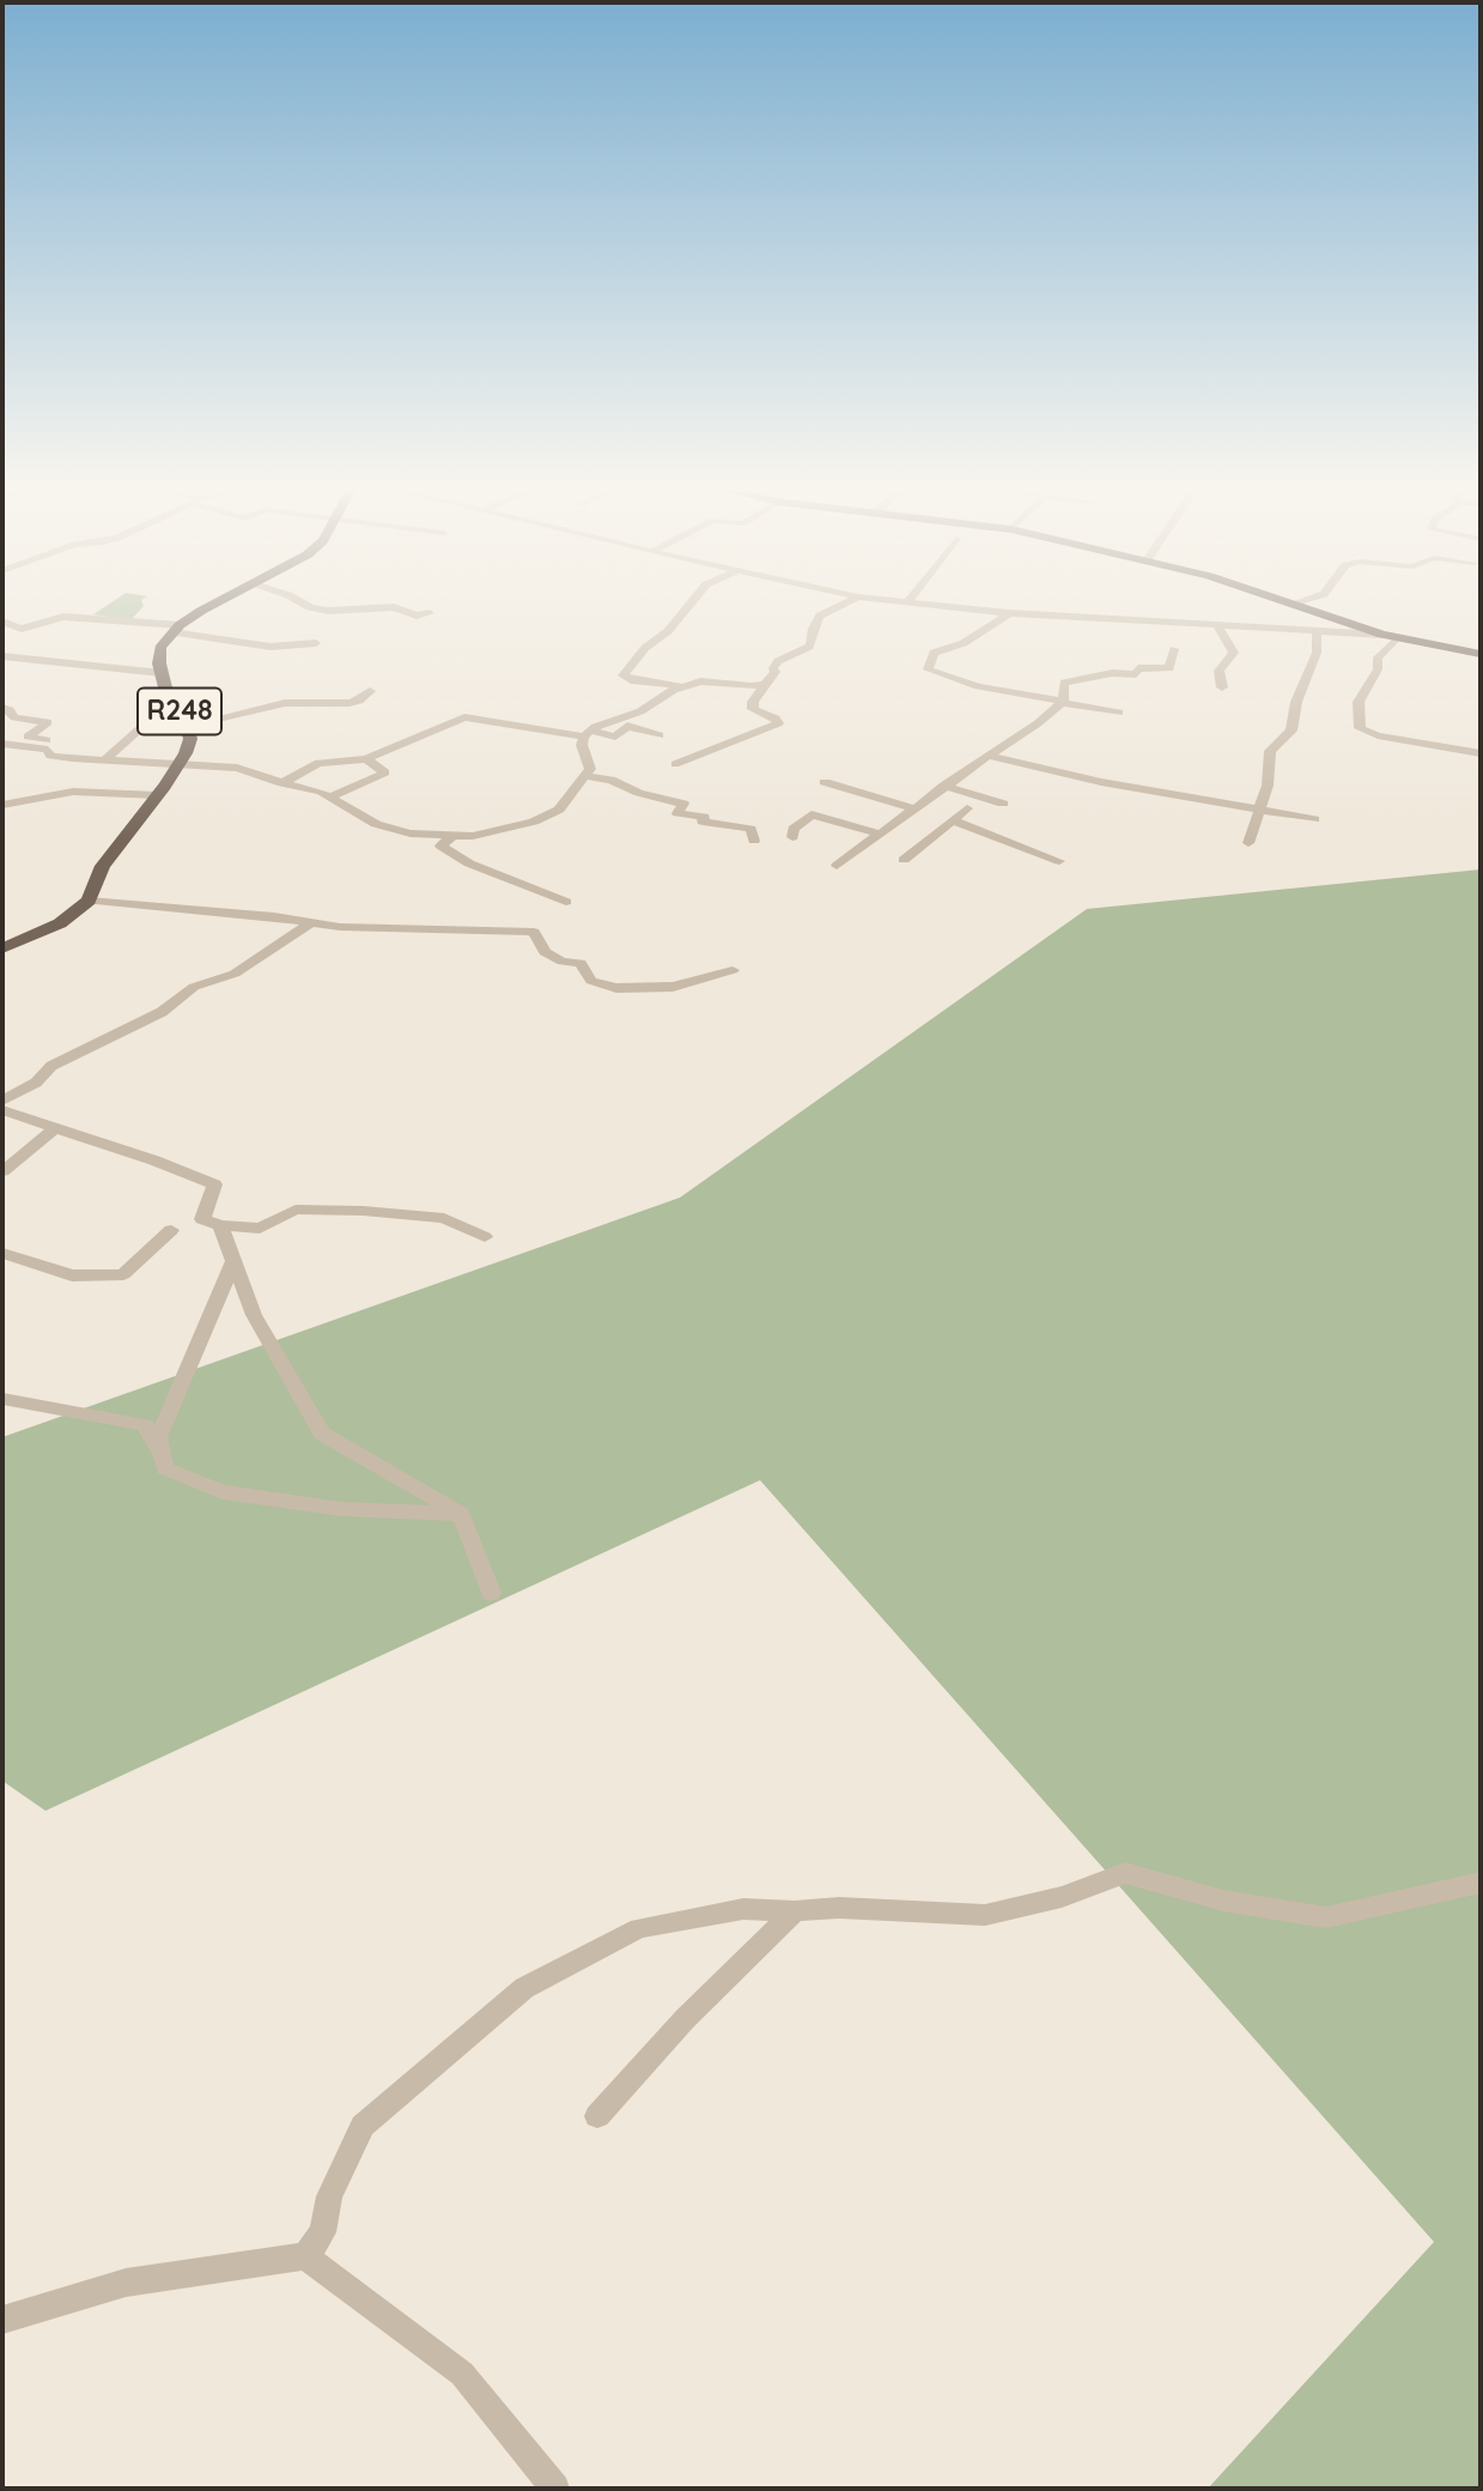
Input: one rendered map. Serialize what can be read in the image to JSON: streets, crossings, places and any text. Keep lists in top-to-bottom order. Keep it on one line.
{"streets":{"main road":["R248"]}}
